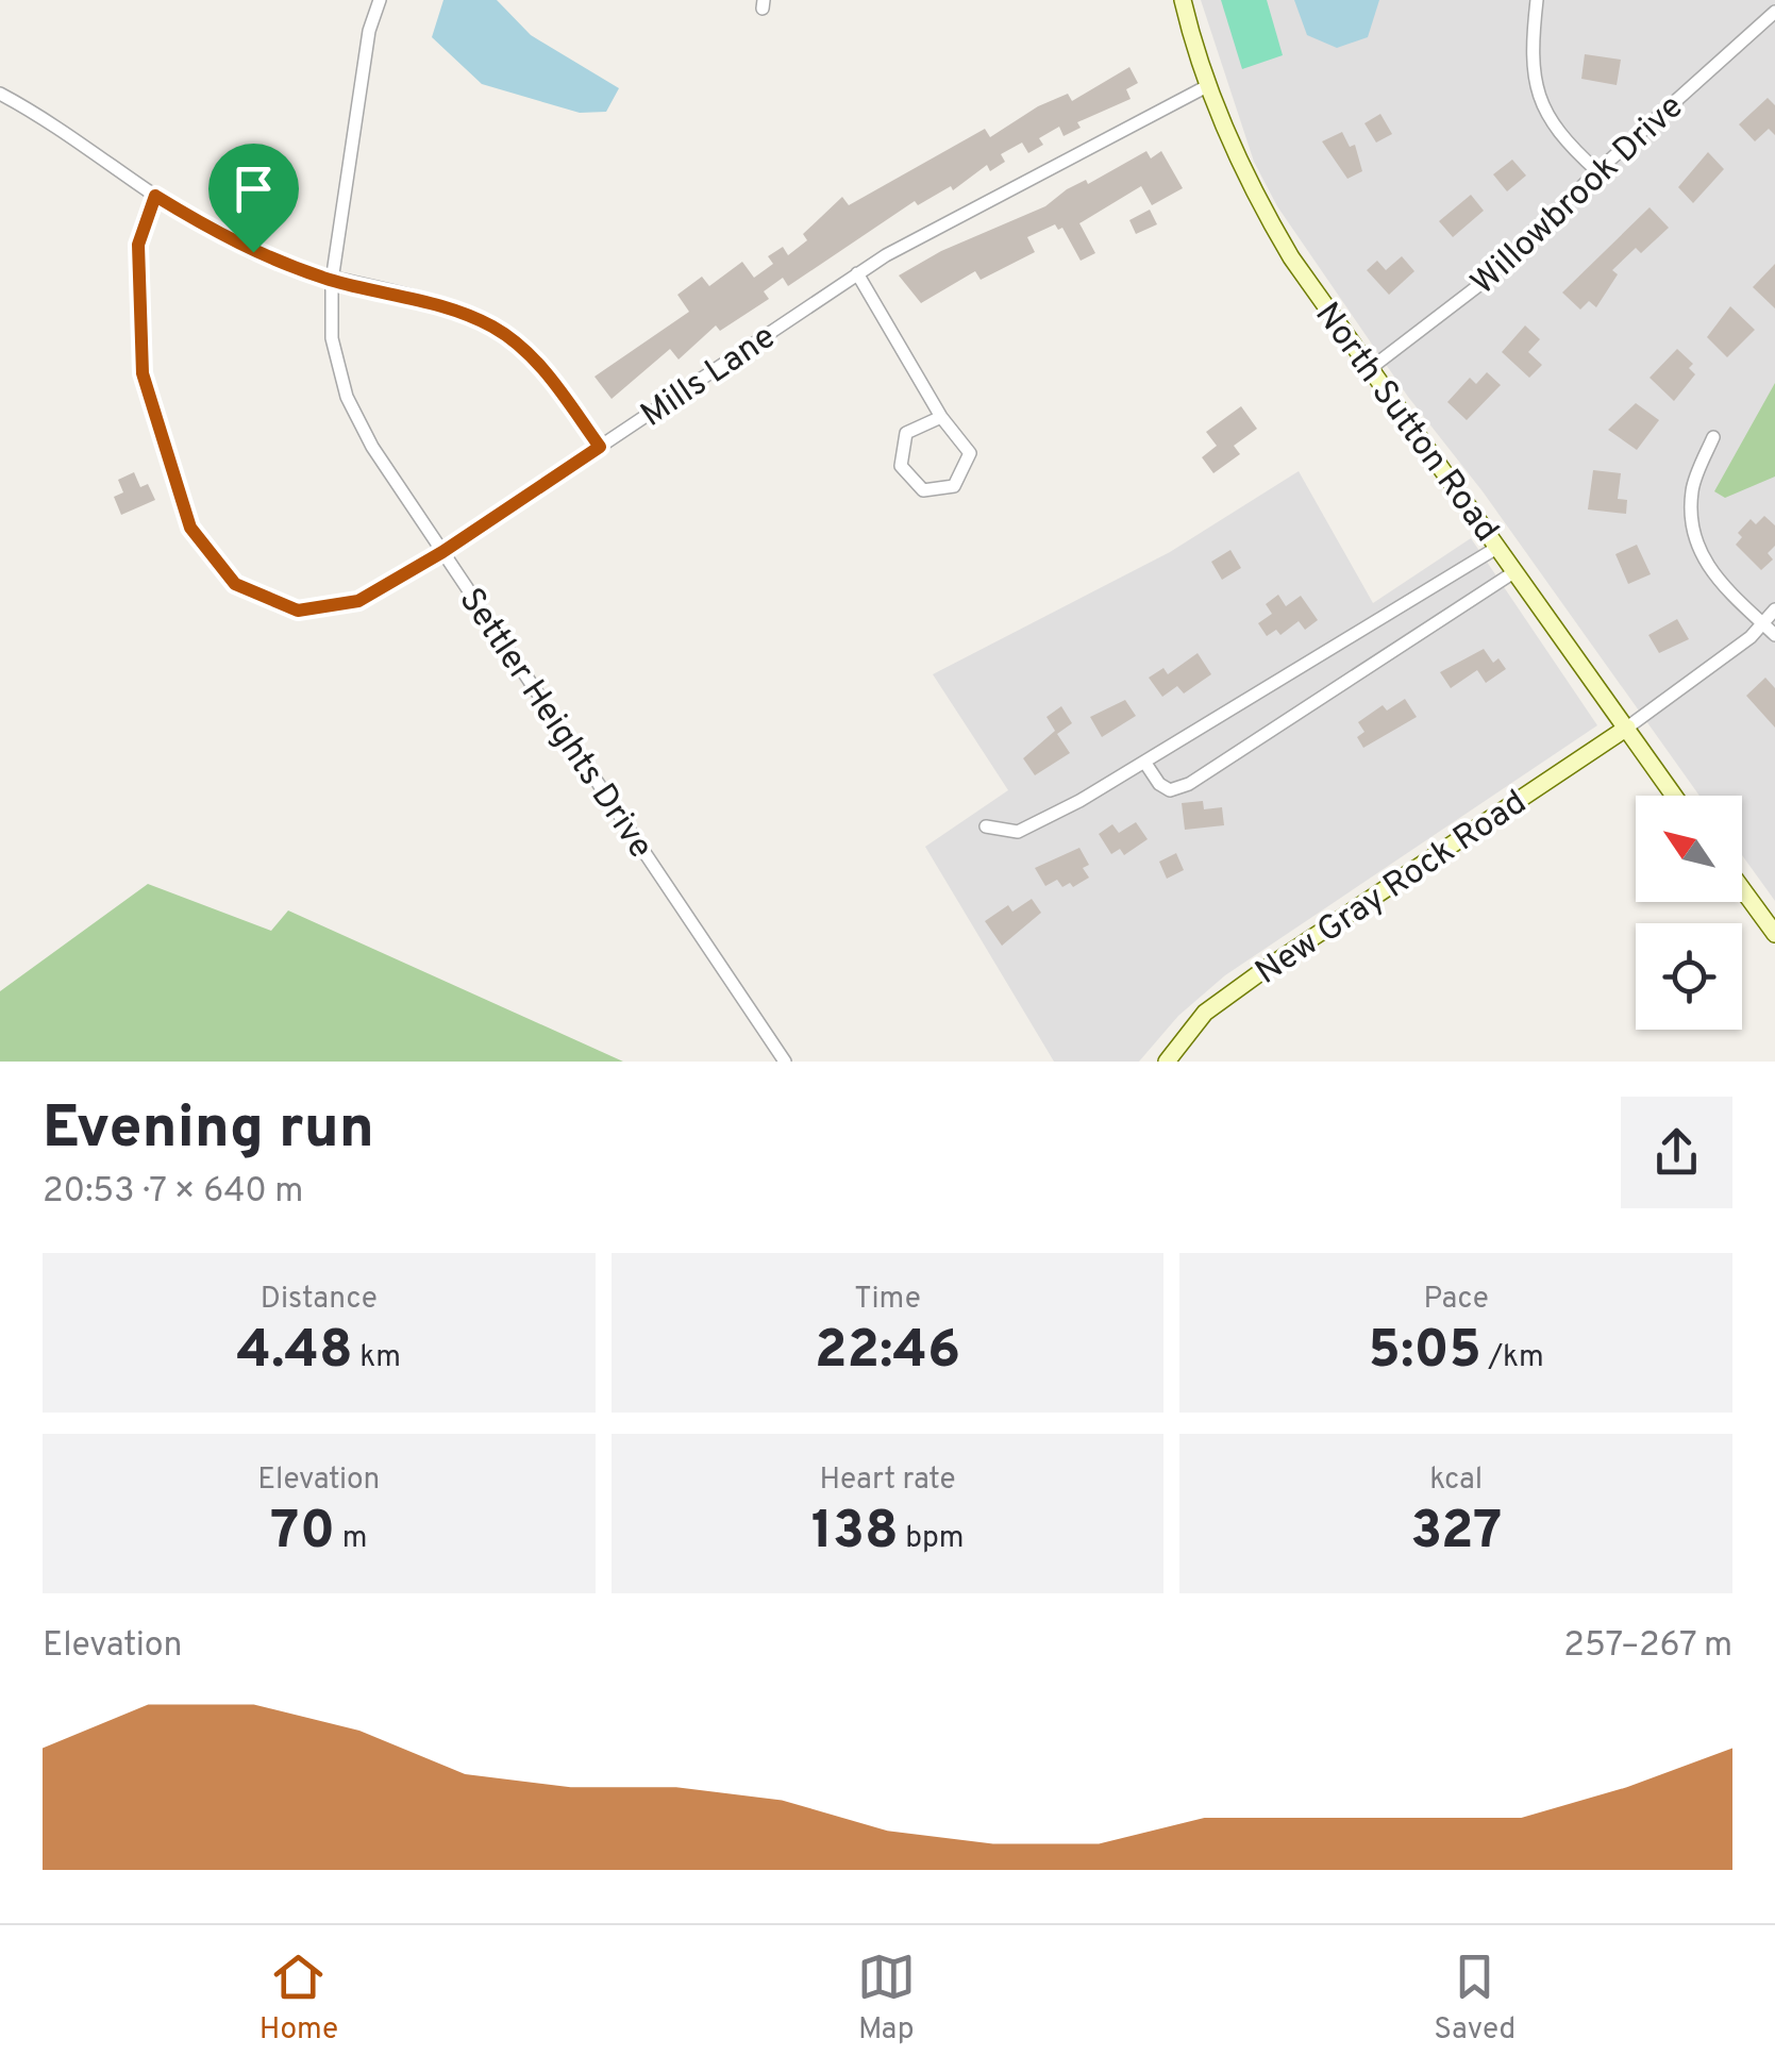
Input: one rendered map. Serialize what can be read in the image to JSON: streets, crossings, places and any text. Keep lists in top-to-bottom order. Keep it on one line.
{"streets":{"main road":["North Sutton Road","New Gray Rock Road"],"street":["Willowbrook Drive","Mills Lane","Settler Heights Drive"]},"crossings":[["Willowbrook Drive","North Sutton Road"],["Mills Lane","North Sutton Road"],["Mills Lane","Settler Heights Drive"],["North Sutton Road","New Gray Rock Road"]],"north":"top left","page":{"heading":["Evening run","20:53 · 7 × 640 m"],"stats":[["Distance","4.48 km"],["Time","22:46"],["Pace","5:05 /km"],["Elevation","70 m"],["Heart rate","138 bpm"],["kcal","327"]],"chart":["Elevation","257–267 m"],"tabs":["Home","Map","Saved"]}}
